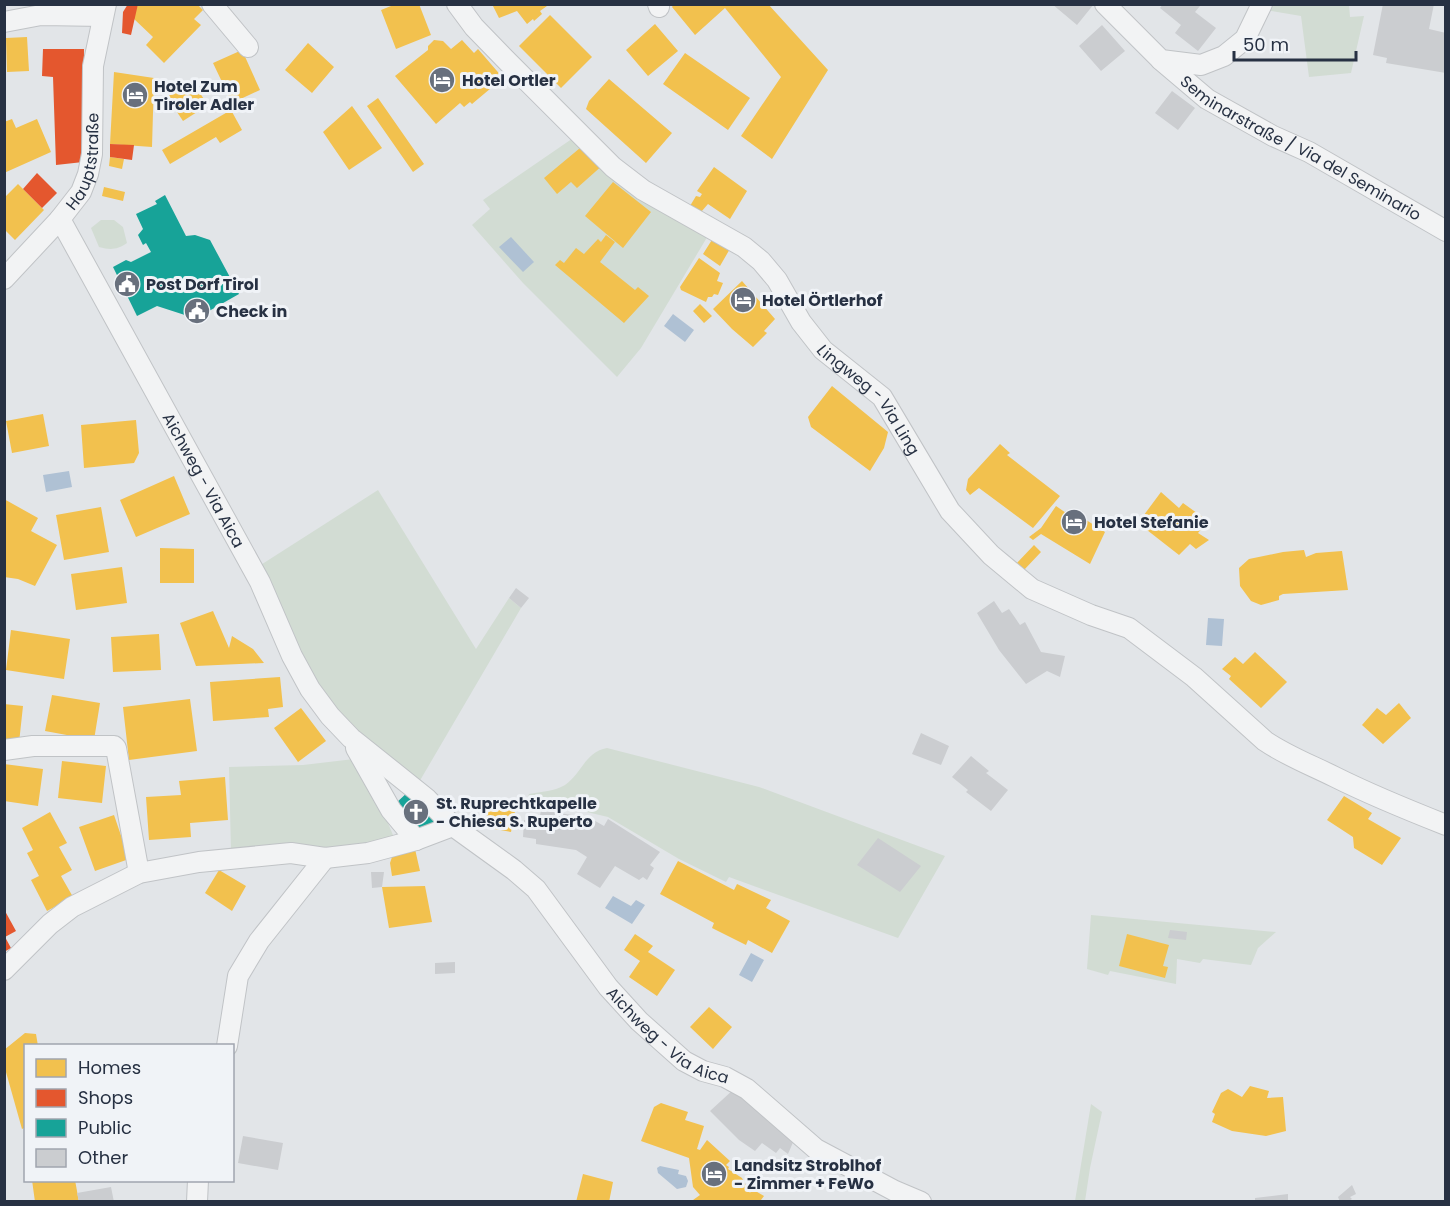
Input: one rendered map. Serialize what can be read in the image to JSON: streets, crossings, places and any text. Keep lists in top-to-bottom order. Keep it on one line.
{"streets":{"street":["Seminarstraße / Via del Seminario","Hauptstraße","Lingweg - Via Ling","Aichweg - Via Aica"]},"crossings":[["Hauptstraße","Aichweg - Via Aica"]],"places":{"hotel":["Hotel Ortler","Hotel Zum Tiroler Adler","Hotel Örtlerhof","Hotel Stefanie","Landsitz Stroblhof - Zimmer + FeWo"],"public building":["Post Dorf Tirol","Check in"],"church":["St. Ruprechtkapelle - Chiesa S. Ruperto"]},"legend":["Homes","Shops","Public","Other"],"scale_bar":"50 m"}
